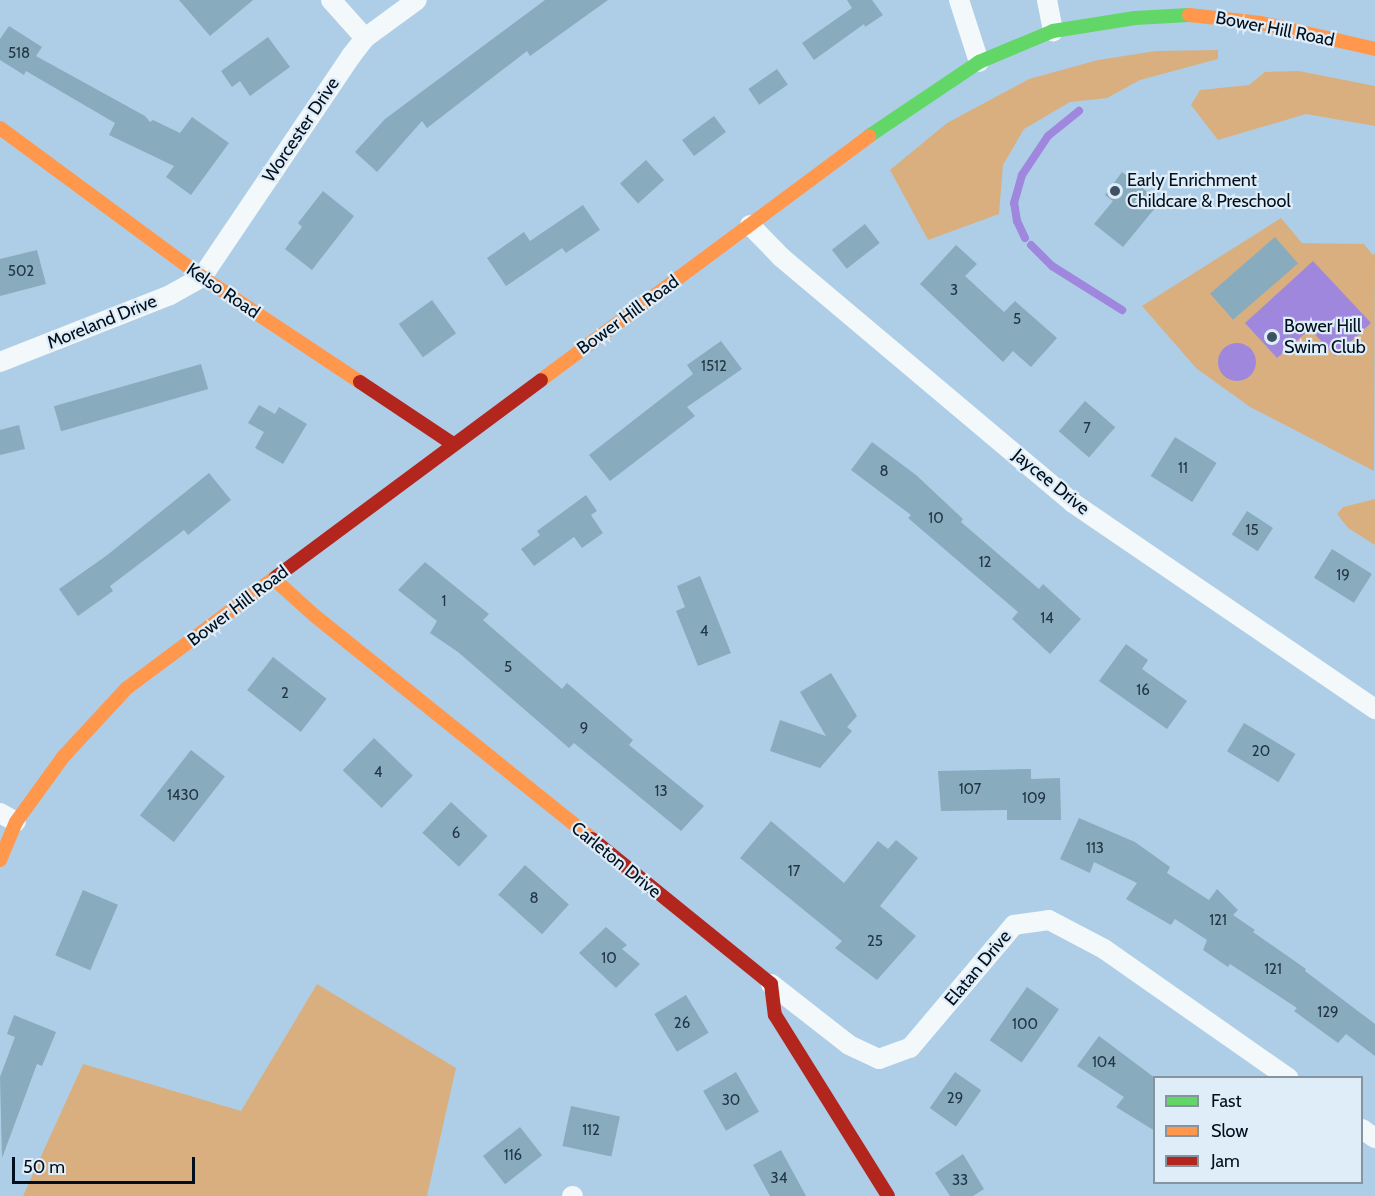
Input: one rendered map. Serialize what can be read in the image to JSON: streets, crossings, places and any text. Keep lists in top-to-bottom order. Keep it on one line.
{"streets":{"main road":["Bower Hill Road","Kelso Road","Carleton Drive"],"street":["Worcester Drive","Moreland Drive","Jaycee Drive","Elatan Drive"]},"crossings":[["Bower Hill Road","Kelso Road"],["Bower Hill Road","Jaycee Drive"],["Bower Hill Road","Carleton Drive"],["Worcester Drive","Kelso Road"],["Worcester Drive","Moreland Drive"],["Kelso Road","Moreland Drive"],["Carleton Drive","Elatan Drive"]],"places":["Early Enrichment Childcare & Preschool","Bower Hill Swim Club"],"house_numbers":["518","502","3","5","1512","7","11","8","10","15","12","19","1","14","4","5","16","2","9","20","4","107","13","1430","109","6","113","17","8","121","25","10","121","129","26","100","104","29","30","112","116","34","33"],"legend":["Fast","Slow","Jam"],"scale_bar":"50 m"}
